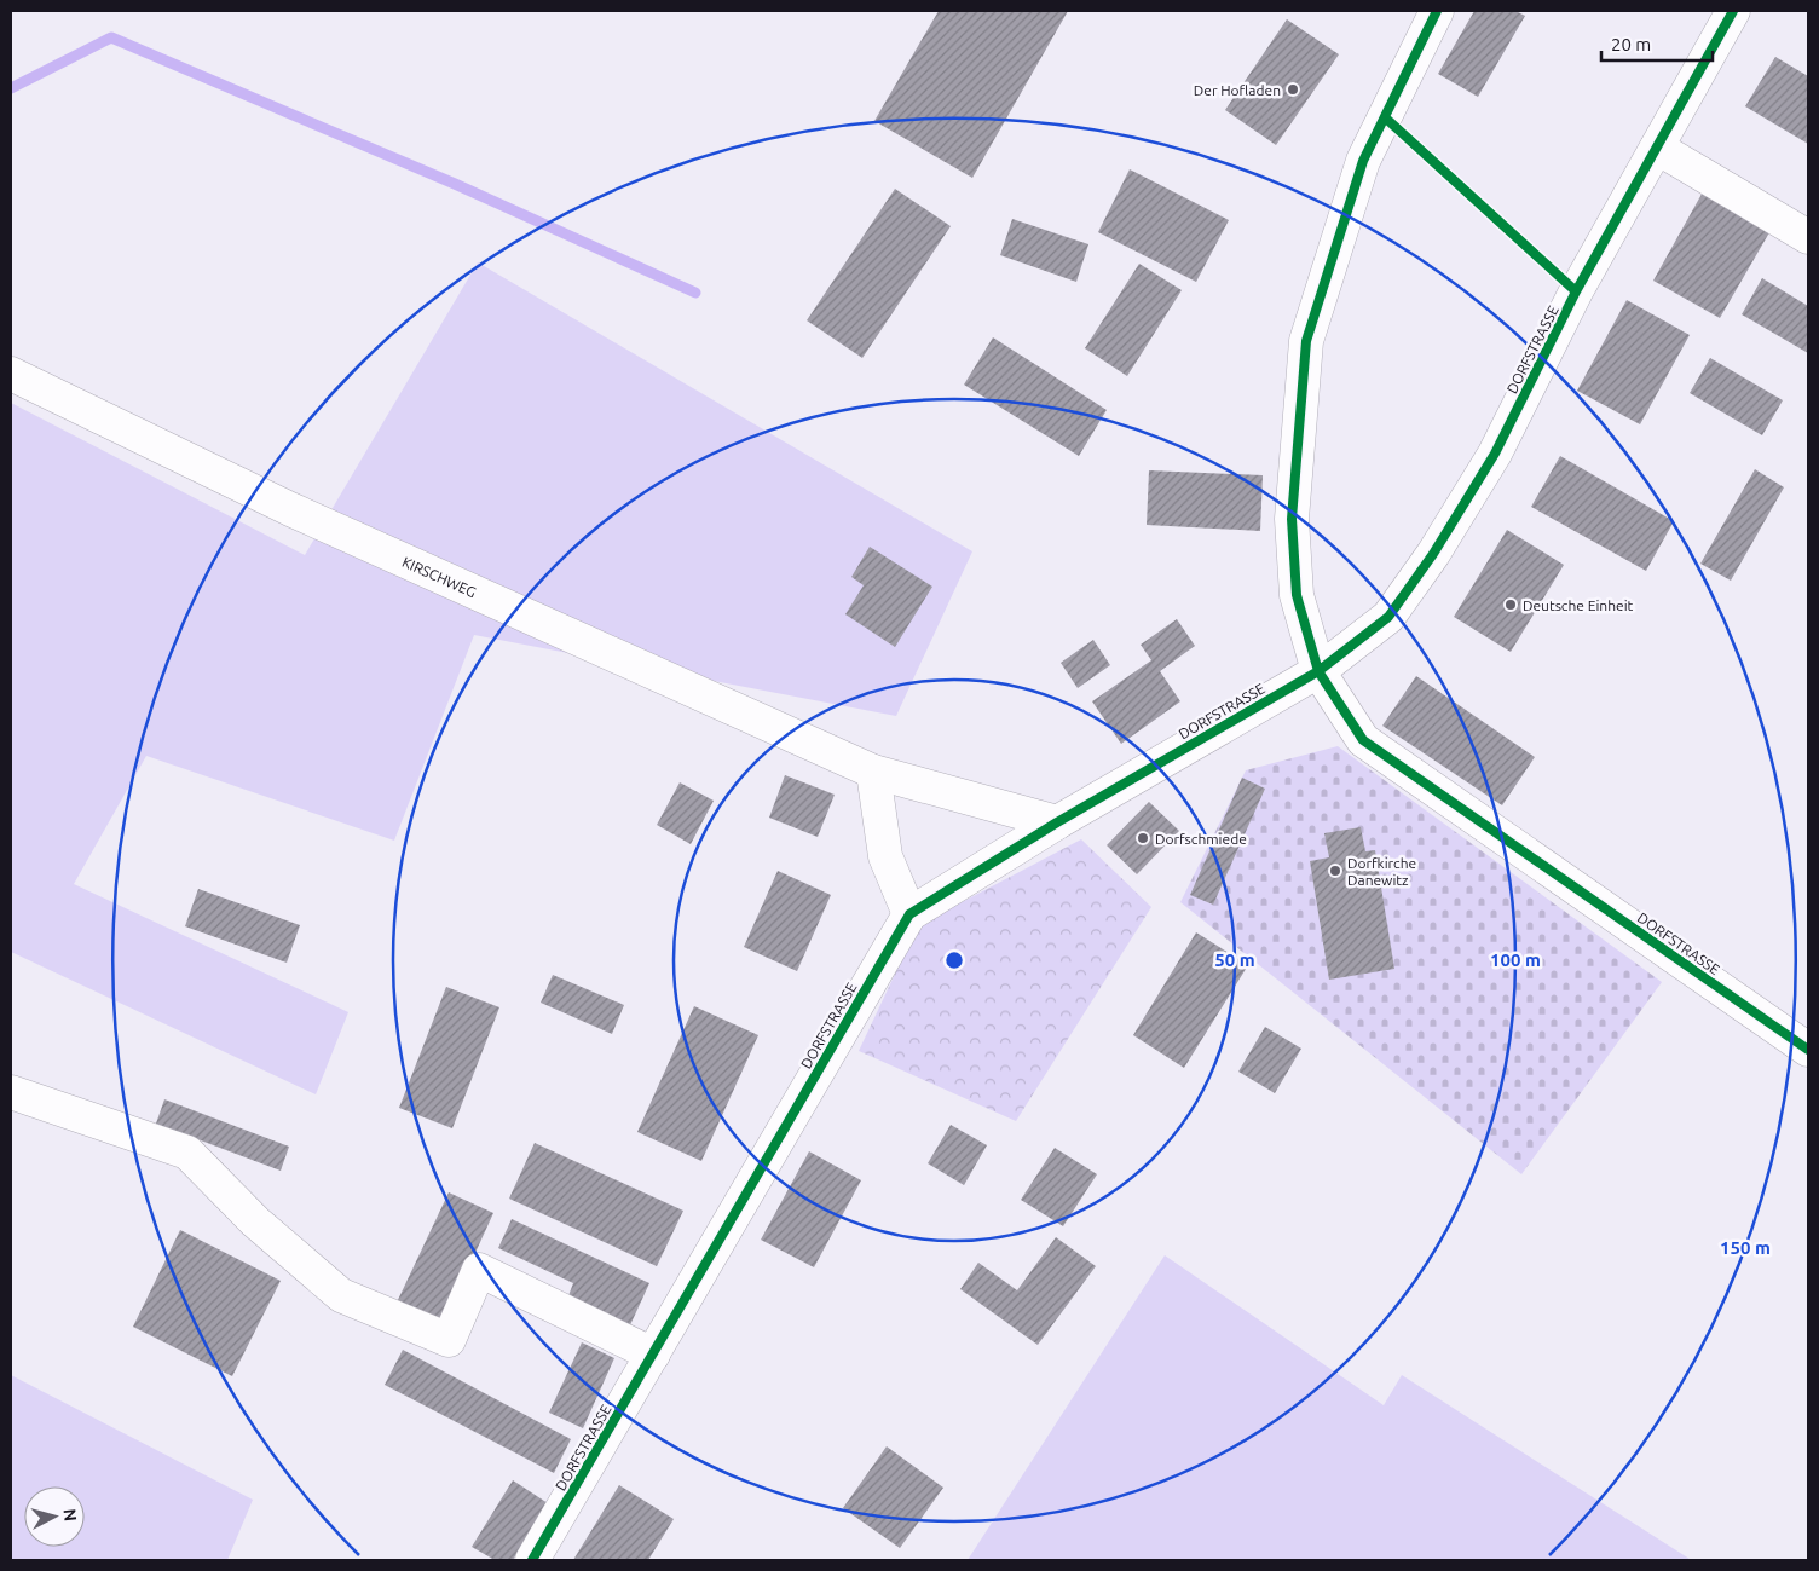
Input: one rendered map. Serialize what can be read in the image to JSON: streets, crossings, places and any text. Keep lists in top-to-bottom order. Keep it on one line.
{"streets":{"street":["DORFSTRASSE","KIRSCHWEG"]},"places":["Der Hofladen","Deutsche Einheit","Dorfschmiede","Dorfkirche Danewitz"],"scale_bar":"20 m","north":"right","rings":["50 m","100 m","150 m"]}
